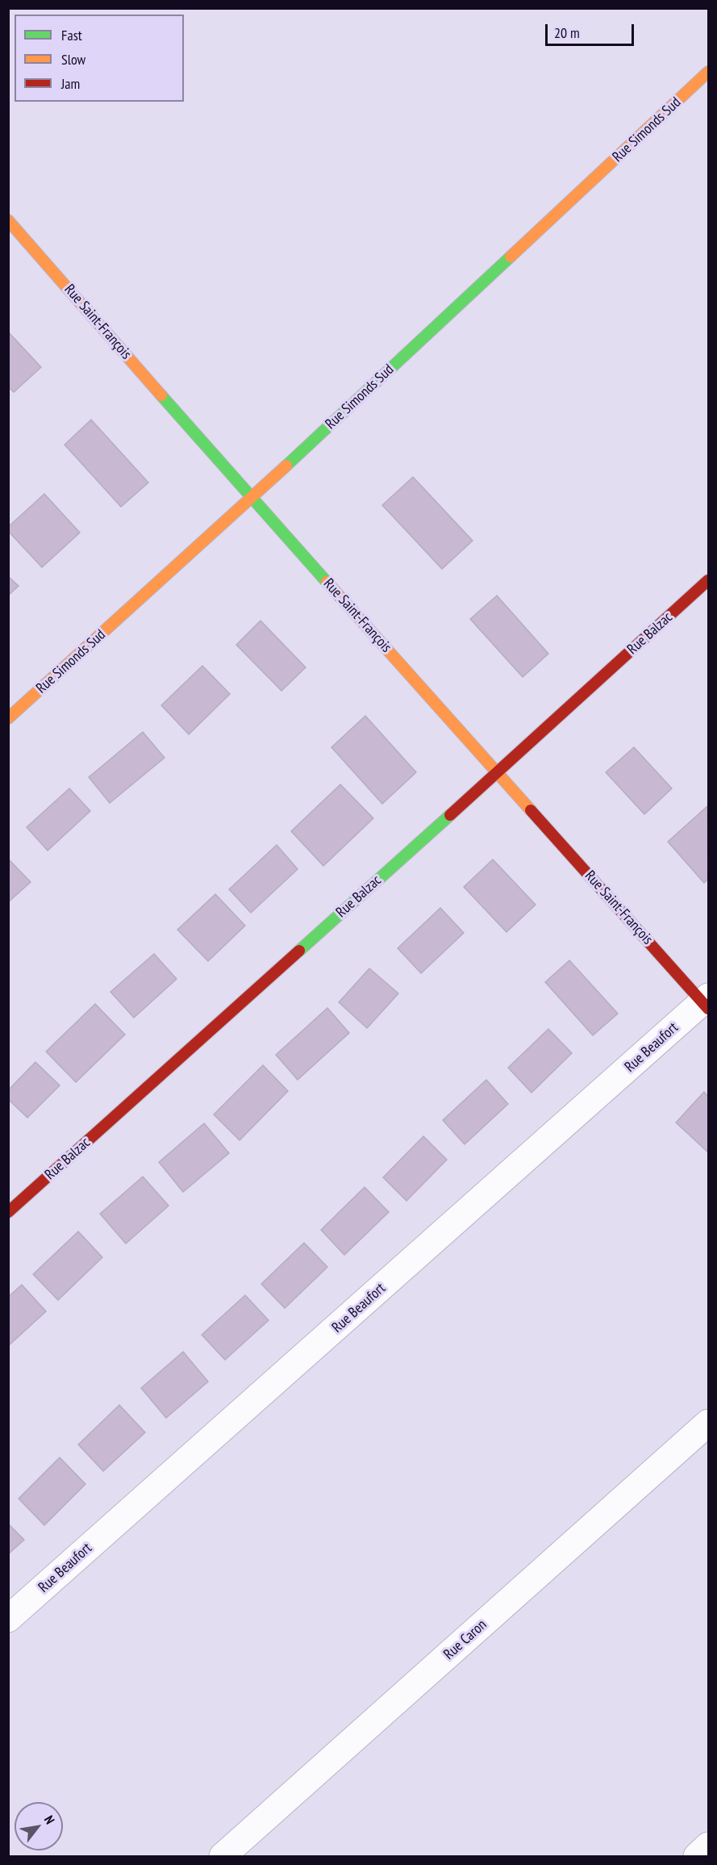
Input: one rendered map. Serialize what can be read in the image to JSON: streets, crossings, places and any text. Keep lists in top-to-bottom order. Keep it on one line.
{"streets":{"street":["Rue Simonds Sud","Rue Saint-François","Rue Balzac","Rue Beaufort","Rue Caron"]},"crossings":[["Rue Simonds Sud","Rue Saint-François"],["Rue Saint-François","Rue Balzac"],["Rue Saint-François","Rue Beaufort"]],"legend":["Fast","Slow","Jam"],"scale_bar":"20 m","north":"top right"}
